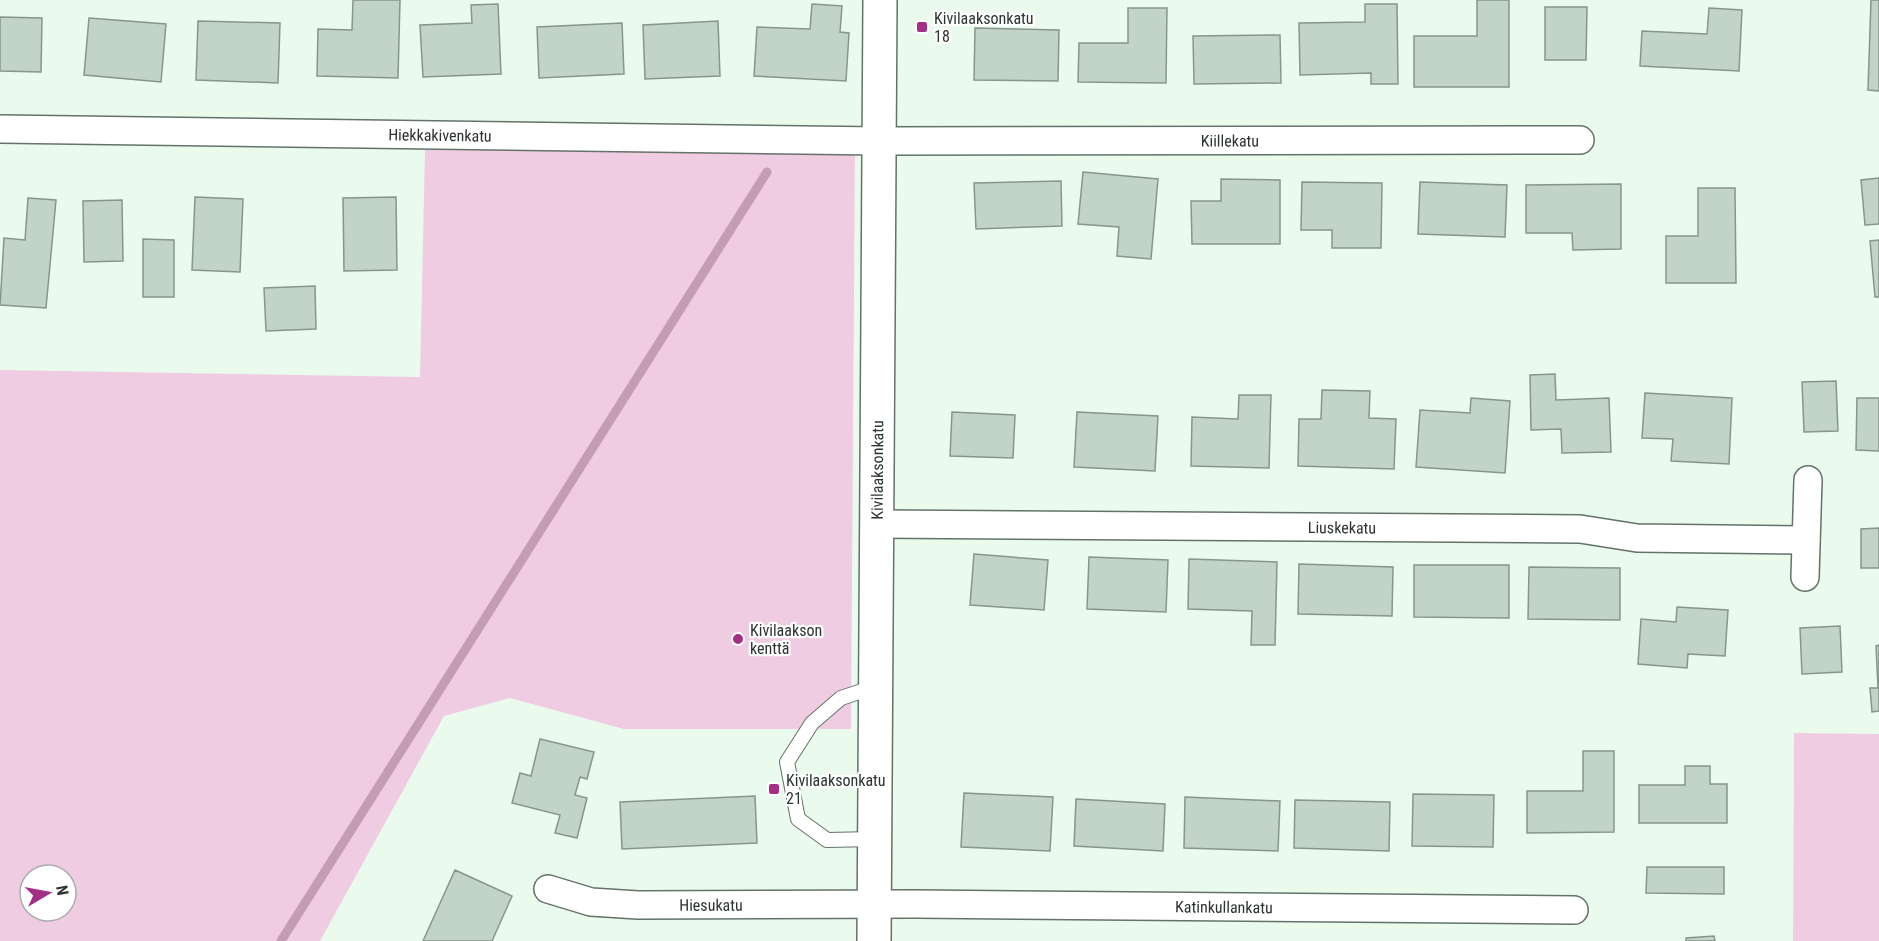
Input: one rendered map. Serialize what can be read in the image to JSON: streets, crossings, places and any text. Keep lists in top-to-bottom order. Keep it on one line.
{"streets":{"street":["Hiekkakivenkatu","Kiillekatu","Kivilaaksonkatu","Liuskekatu","Hiesukatu","Katinkullankatu"]},"crossings":[["Hiekkakivenkatu","Kiillekatu"],["Hiekkakivenkatu","Kivilaaksonkatu"],["Kiillekatu","Kivilaaksonkatu"],["Kivilaaksonkatu","Liuskekatu"],["Kivilaaksonkatu","Hiesukatu"],["Kivilaaksonkatu","Katinkullankatu"],["Hiesukatu","Katinkullankatu"]],"places":{"transit":["Kivilaaksonkatu 18","Kivilaaksonkatu 21"],"other":["Kivilaakson kenttä"]},"north":"right"}
